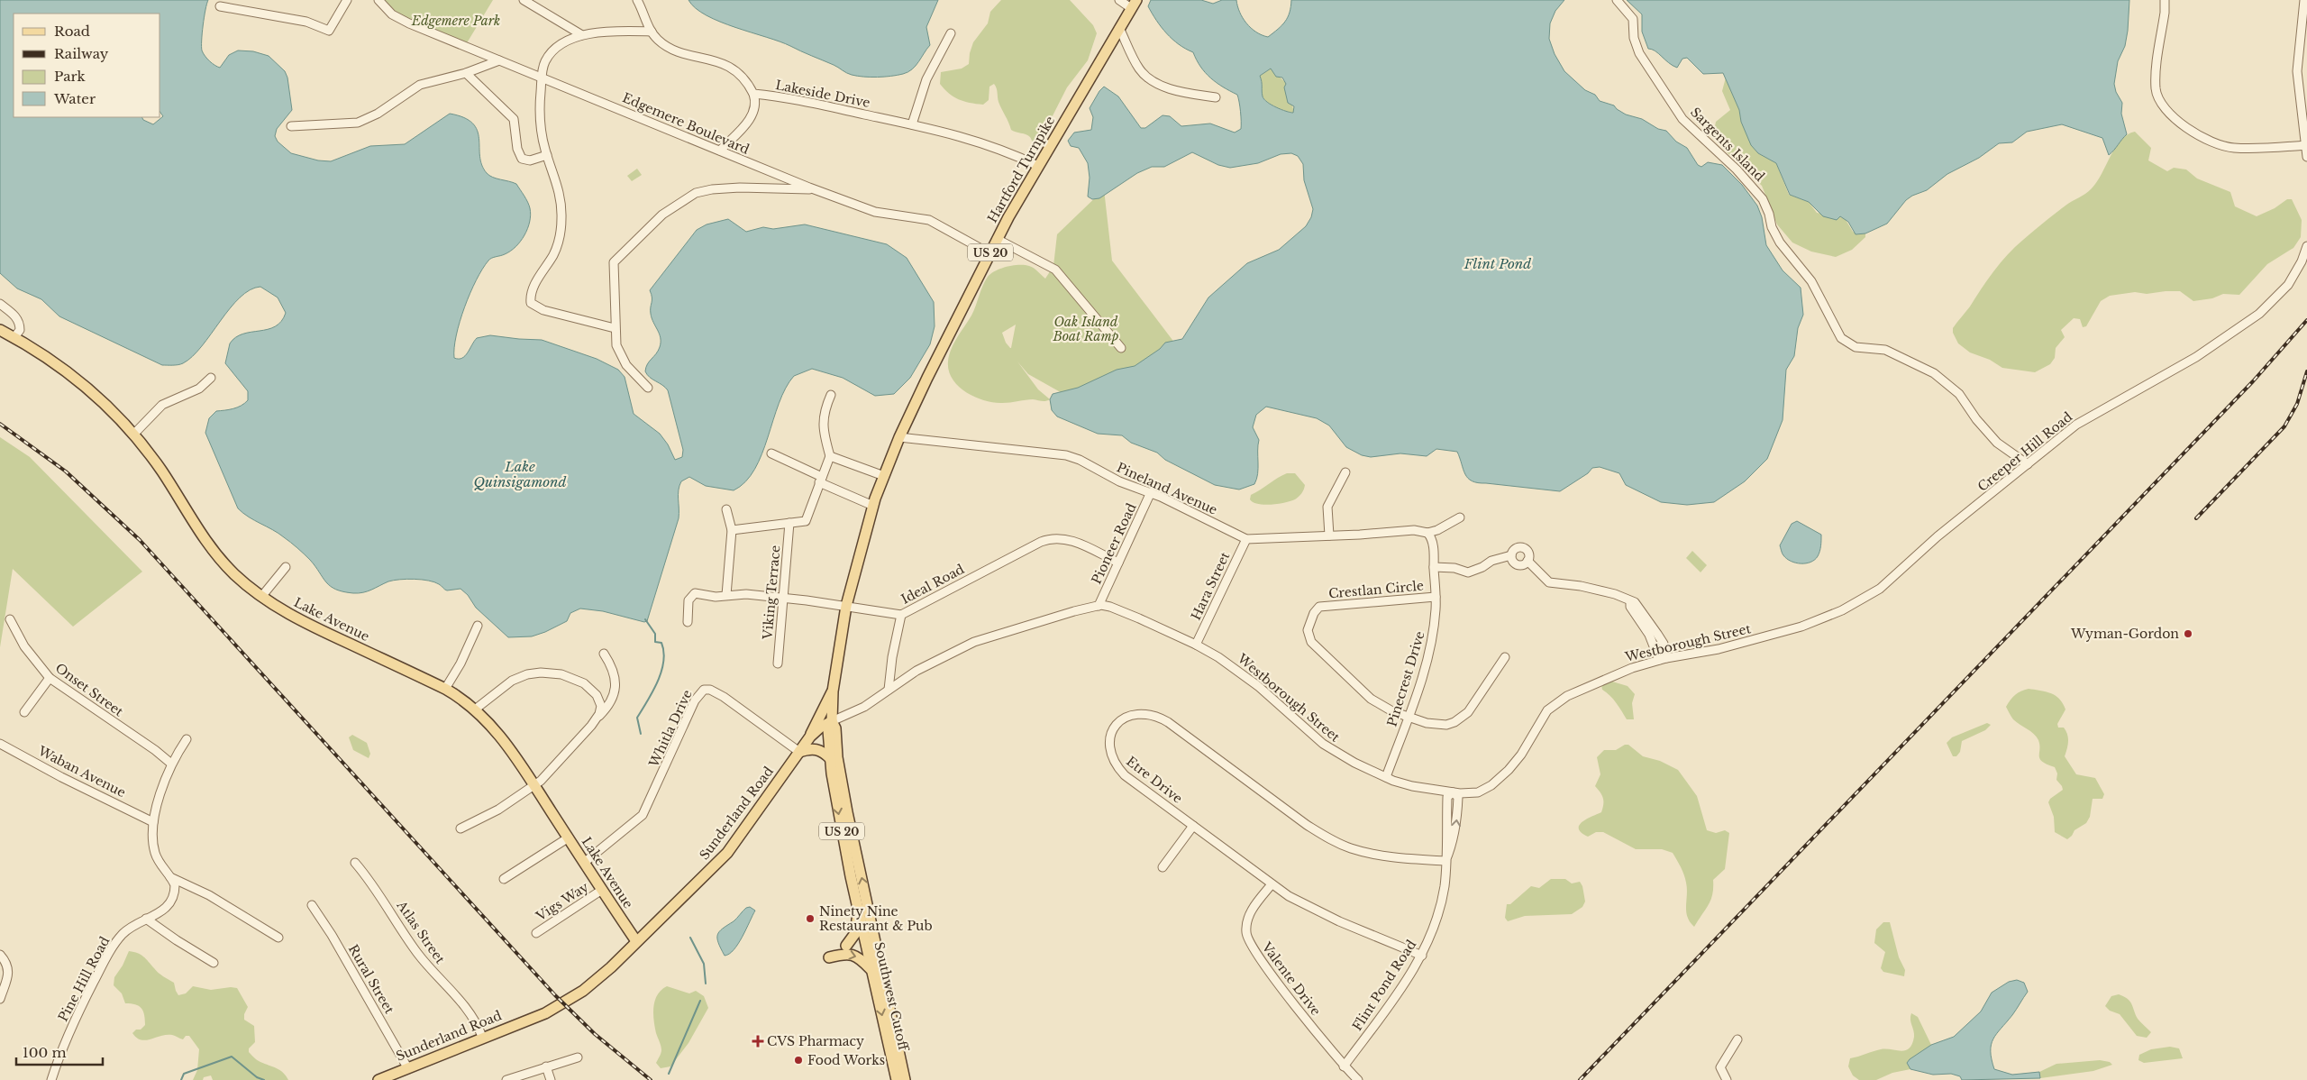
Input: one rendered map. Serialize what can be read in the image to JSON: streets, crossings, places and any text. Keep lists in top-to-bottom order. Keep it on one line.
{"streets":{"main road":["Hartford Turnpike","US 20","Lake Avenue","Sunderland Road","Southwest Cutoff"],"street":["Lakeside Drive","Edgemere Boulevard","Sargents Island","Creeper Hill Road","Pineland Avenue","Pioneer Road","Ideal Road","Hara Street","Crestlan Circle","Viking Terrace","Westborough Street","Pinecrest Drive","Onset Street","Whitla Drive","Waban Avenue","Etre Drive","Vigs Way","Atlas Street","Pine Hill Road","Rural Street","Valente Drive","Flint Pond Road"]},"crossings":[["Lakeside Drive","Hartford Turnpike"],["Edgemere Boulevard","Hartford Turnpike"],["Sargents Island","Creeper Hill Road"],["Hartford Turnpike","US 20"],["Hartford Turnpike","Pineland Avenue"],["US 20","Ideal Road"],["US 20","Westborough Street"],["US 20","Sunderland Road"],["US 20","Southwest Cutoff"],["Creeper Hill Road","Westborough Street"],["Pineland Avenue","Pioneer Road"],["Pineland Avenue","Hara Street"],["Pineland Avenue","Pinecrest Drive"],["Pioneer Road","Ideal Road"],["Pioneer Road","Westborough Street"],["Ideal Road","Viking Terrace"],["Hara Street","Westborough Street"],["Crestlan Circle","Pinecrest Drive"],["Lake Avenue","Whitla Drive"],["Lake Avenue","Sunderland Road"],["Lake Avenue","Vigs Way"],["Westborough Street","Pinecrest Drive"],["Westborough Street","Sunderland Road"],["Westborough Street","Flint Pond Road"],["Westborough Street","Southwest Cutoff"],["Onset Street","Pine Hill Road"],["Whitla Drive","Sunderland Road"],["Waban Avenue","Pine Hill Road"],["Etre Drive","Valente Drive"],["Etre Drive","Flint Pond Road"],["Sunderland Road","Atlas Street"],["Sunderland Road","Rural Street"],["Sunderland Road","Southwest Cutoff"],["Valente Drive","Flint Pond Road"]],"water":["Flint Pond","Lake Quinsigamond"],"parks":["Edgemere Park","Oak Island Boat Ramp"],"places":{"other":["Wyman-Gordon","Ninety Nine Restaurant & Pub","Food Works"],"health":["CVS Pharmacy"]},"legend":["Road","Railway","Park","Water"],"scale_bar":"100 m"}
